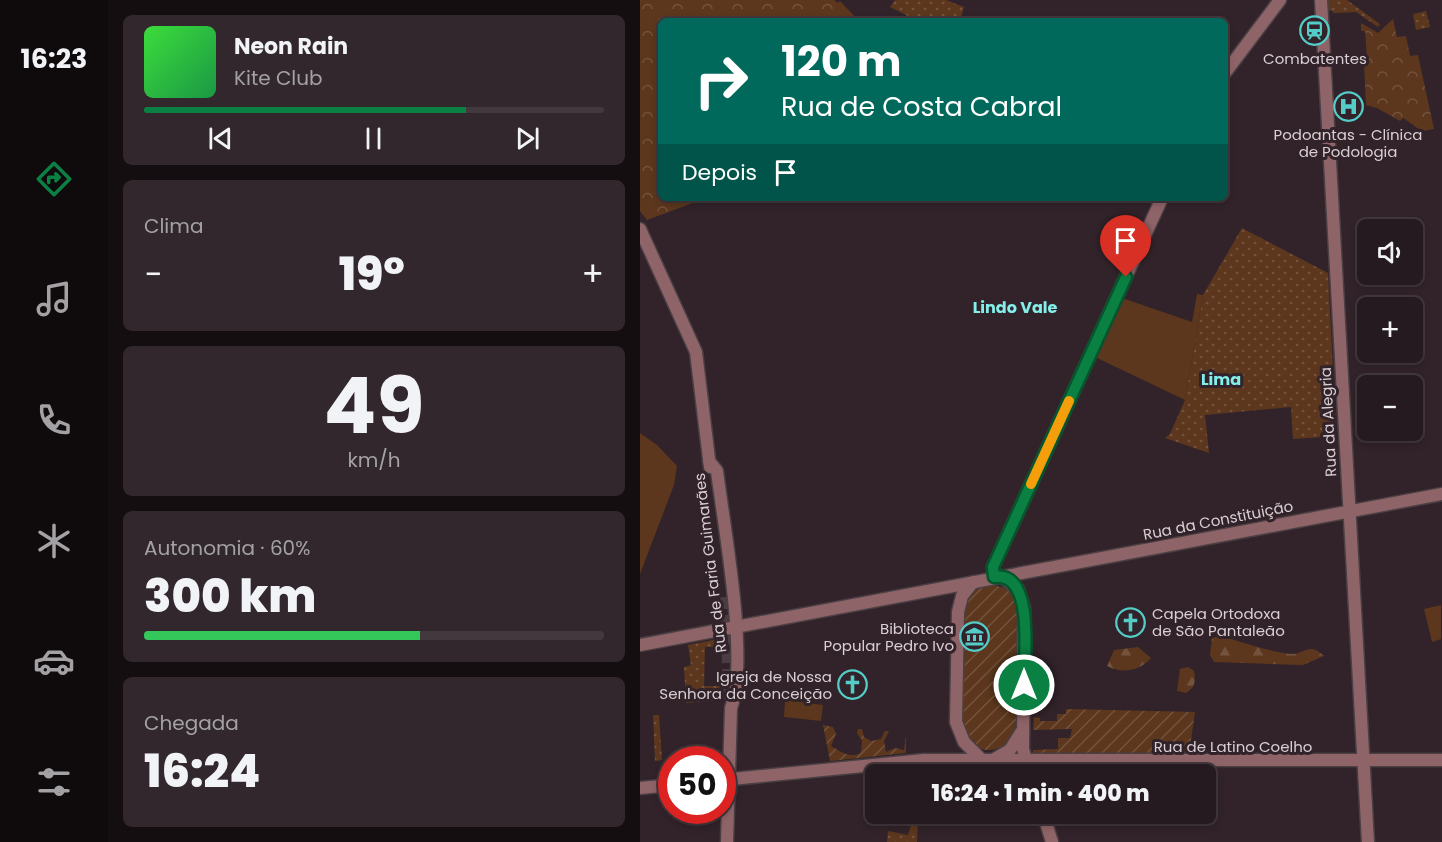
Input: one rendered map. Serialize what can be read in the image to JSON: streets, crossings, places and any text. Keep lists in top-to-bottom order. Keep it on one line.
{"streets":{"main road":["Rua da Alegria","Rua da Constituição","Rua de Faria Guimarães","Rua de Latino Coelho"]},"crossings":[["Rua da Alegria","Rua da Constituição"],["Rua da Alegria","Rua de Latino Coelho"]],"districts":["Lindo Vale","Lima"],"places":{"station":["Combatentes"],"hospital":["Podoantas - Clínica de Podologia"],"church":["Capela Ortodoxa de São Pantaleão","Igreja de Nossa Senhora da Conceição"],"museum":["Biblioteca Popular Pedro Ivo"]},"page":{"tabs":"16:23","turn":["120 m","Rua de Costa Cabral"],"song":["Neon Rain","Kite Club"],"then":"Depois","tile":["Clima",["49","km/h"],["Autonomia · 60%","300 km"],["Chegada","16:24"]],"map_buttons":["+","−"],"heat":["−","19°","+"],"limit":"50","trip":"16:24 · 1 min · 400 m"}}
